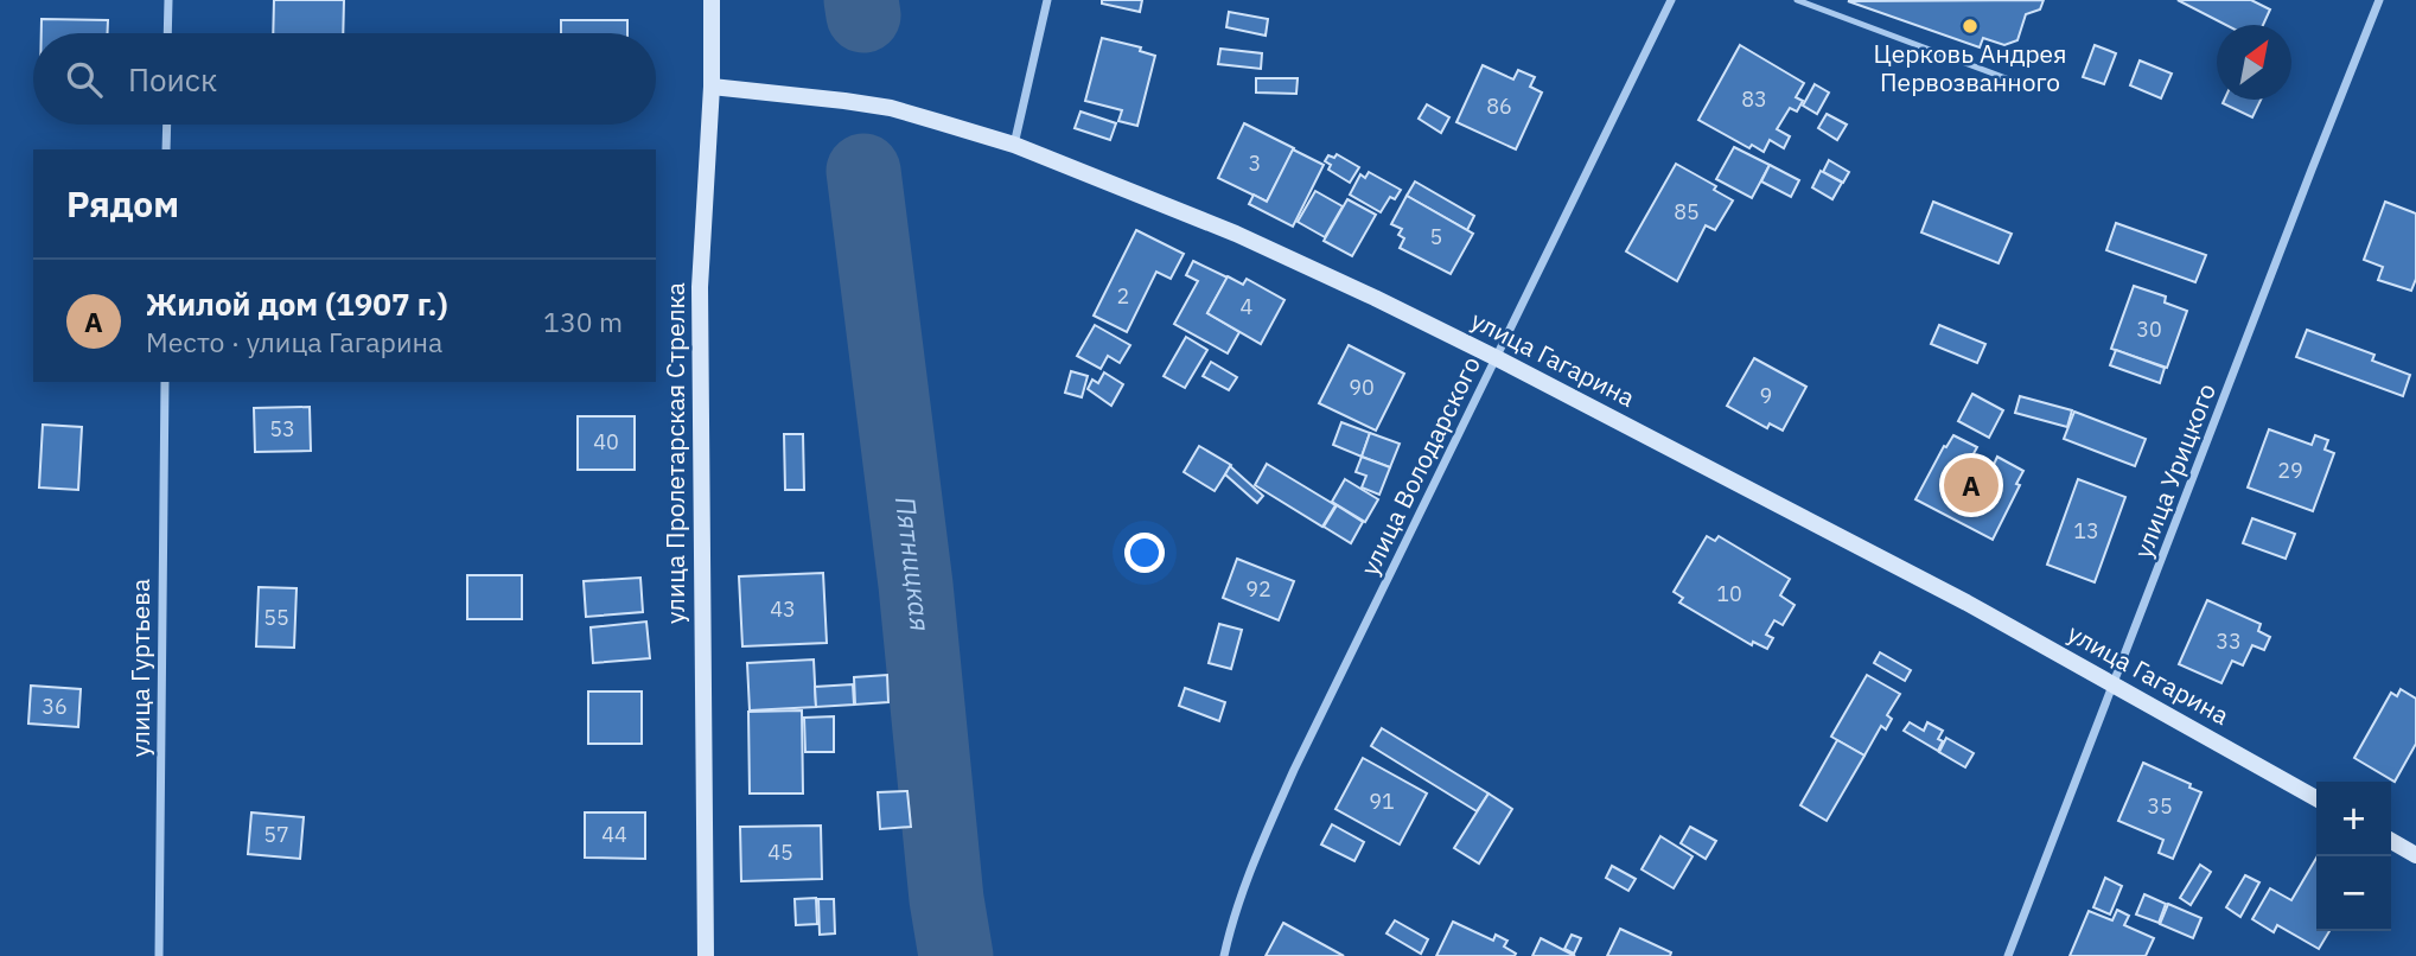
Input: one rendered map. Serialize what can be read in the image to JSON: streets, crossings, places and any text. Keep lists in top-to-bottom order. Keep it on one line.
{"streets":{"main road":["улица Гагарина","улица Пролетарская Стрелка"],"street":["улица Володарского","улица Урицкого","улица Гуртьева"]},"crossings":[["улица Гагарина","улица Пролетарская Стрелка"],["улица Гагарина","улица Володарского"],["улица Гагарина","улица Урицкого"]],"water":["Пятницкая"],"places":["Церковь Андрея Первозванного"],"house_numbers":["83","86","3","85","5","2","4","30","90","9","53","40","29","13","92","10","43","55","33","36","91","35","57","44","45"],"north":"top right","page":{"search":"Поиск","heading":"Рядом","list":[{"mark":"A","name":"Жилой дом (1907 г.)","note":"Место · улица Гагарина","value":"130 m"}],"pins":"A","map_buttons":["+","−"]}}
